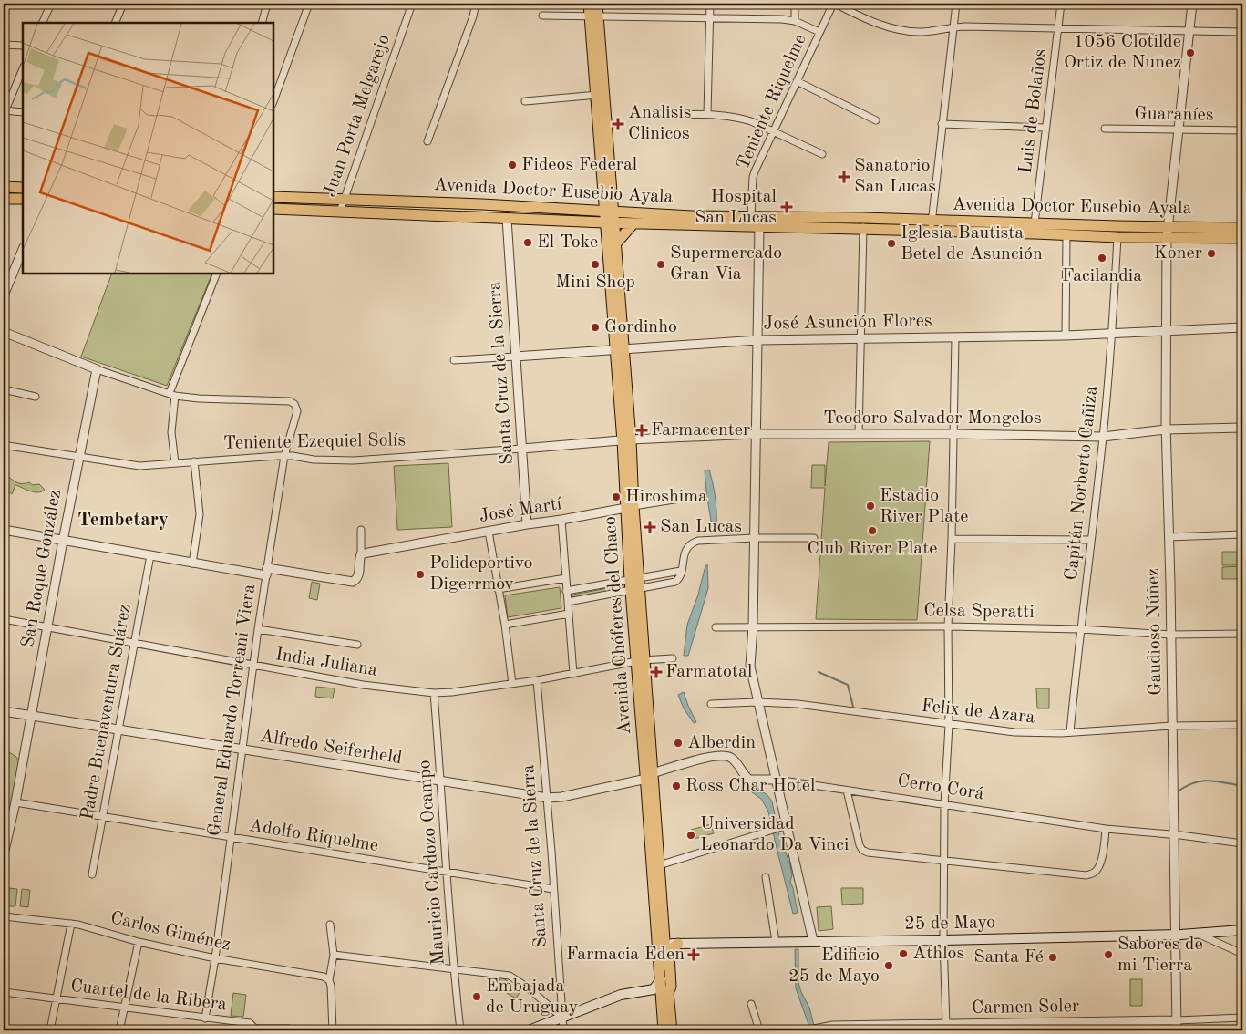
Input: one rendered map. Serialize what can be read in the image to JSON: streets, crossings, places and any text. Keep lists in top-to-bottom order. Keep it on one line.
{"streets":{"main road":["Avenida Doctor Eusebio Ayala","Avenida Chóferes del Chaco","25 de Mayo"],"street":["Teniente Riquelme","Luis de Bolaños","Guaraníes","Juan Porta Melgarejo","José Asunción Flores","Santa Cruz de la Sierra","Teodoro Salvador Mongelos","Teniente Ezequiel Solís","Capitán Norberto Cañiza","José Martí","San Roque González","Celsa Speratti","Gaudioso Núñez","India Juliana","General Eduardo Torreani Viera","Padre Buenaventura Suárez","Felix de Azara","Alfredo Seiferheld","Cerro Corá","Adolfo Riquelme","Mauricio Cardozo Ocampo","Carlos Giménez","Cuartel de la Ribera","Carmen Soler"]},"crossings":[["Teniente Riquelme","Avenida Doctor Eusebio Ayala"],["Luis de Bolaños","Avenida Doctor Eusebio Ayala"],["Guaraníes","Gaudioso Núñez"],["Juan Porta Melgarejo","Avenida Doctor Eusebio Ayala"],["Avenida Doctor Eusebio Ayala","Santa Cruz de la Sierra"],["Avenida Doctor Eusebio Ayala","Capitán Norberto Cañiza"],["Avenida Doctor Eusebio Ayala","Avenida Chóferes del Chaco"],["Avenida Doctor Eusebio Ayala","Gaudioso Núñez"],["José Asunción Flores","Santa Cruz de la Sierra"],["José Asunción Flores","Capitán Norberto Cañiza"],["José Asunción Flores","Avenida Chóferes del Chaco"],["José Asunción Flores","Gaudioso Núñez"],["Santa Cruz de la Sierra","Teniente Ezequiel Solís"],["Santa Cruz de la Sierra","José Martí"],["Santa Cruz de la Sierra","India Juliana"],["Santa Cruz de la Sierra","Alfredo Seiferheld"],["Santa Cruz de la Sierra","Adolfo Riquelme"],["Teodoro Salvador Mongelos","Teniente Ezequiel Solís"],["Teodoro Salvador Mongelos","Capitán Norberto Cañiza"],["Teodoro Salvador Mongelos","Avenida Chóferes del Chaco"],["Teodoro Salvador Mongelos","Gaudioso Núñez"],["Teniente Ezequiel Solís","San Roque González"],["Teniente Ezequiel Solís","Avenida Chóferes del Chaco"],["Teniente Ezequiel Solís","General Eduardo Torreani Viera"],["Capitán Norberto Cañiza","Celsa Speratti"],["Capitán Norberto Cañiza","Felix de Azara"],["José Martí","Avenida Chóferes del Chaco"],["San Roque González","India Juliana"],["San Roque González","Alfredo Seiferheld"],["San Roque González","Adolfo Riquelme"],["Celsa Speratti","Gaudioso Núñez"],["Avenida Chóferes del Chaco","India Juliana"],["Avenida Chóferes del Chaco","Alfredo Seiferheld"],["Avenida Chóferes del Chaco","Cerro Corá"],["Avenida Chóferes del Chaco","25 de Mayo"],["Gaudioso Núñez","Felix de Azara"],["Gaudioso Núñez","Cerro Corá"],["Gaudioso Núñez","25 de Mayo"],["Gaudioso Núñez","Carmen Soler"],["India Juliana","General Eduardo Torreani Viera"],["India Juliana","Padre Buenaventura Suárez"],["India Juliana","Mauricio Cardozo Ocampo"],["General Eduardo Torreani Viera","Alfredo Seiferheld"],["General Eduardo Torreani Viera","Adolfo Riquelme"],["General Eduardo Torreani Viera","Carlos Giménez"],["General Eduardo Torreani Viera","Cuartel de la Ribera"],["Padre Buenaventura Suárez","Alfredo Seiferheld"],["Padre Buenaventura Suárez","Adolfo Riquelme"],["Alfredo Seiferheld","Cerro Corá"],["Alfredo Seiferheld","Mauricio Cardozo Ocampo"],["Adolfo Riquelme","Mauricio Cardozo Ocampo"]],"districts":["Tembetary"],"places":{"other":["1056 Clotilde Ortiz de Nuñez","Fideos Federal","El Toke","Iglesia Bautista Betel de Asunción","Koner","Facilandia","Mini Shop","Supermercado Gran Via","Gordinho","Hiroshima","Estadio River Plate","Club River Plate","Polideportivo Digerrmov","Alberdin","Ross Char Hotel","Universidad Leonardo Da Vinci","Athlos","Sabores de mi Tierra","Santa Fé","Edificio 25 de Mayo","Embajada de Uruguay"],"health":["Analisis Clinicos","Sanatorio San Lucas","Hospital San Lucas","Farmacenter","San Lucas","Farmatotal","Farmacia Eden"]}}
